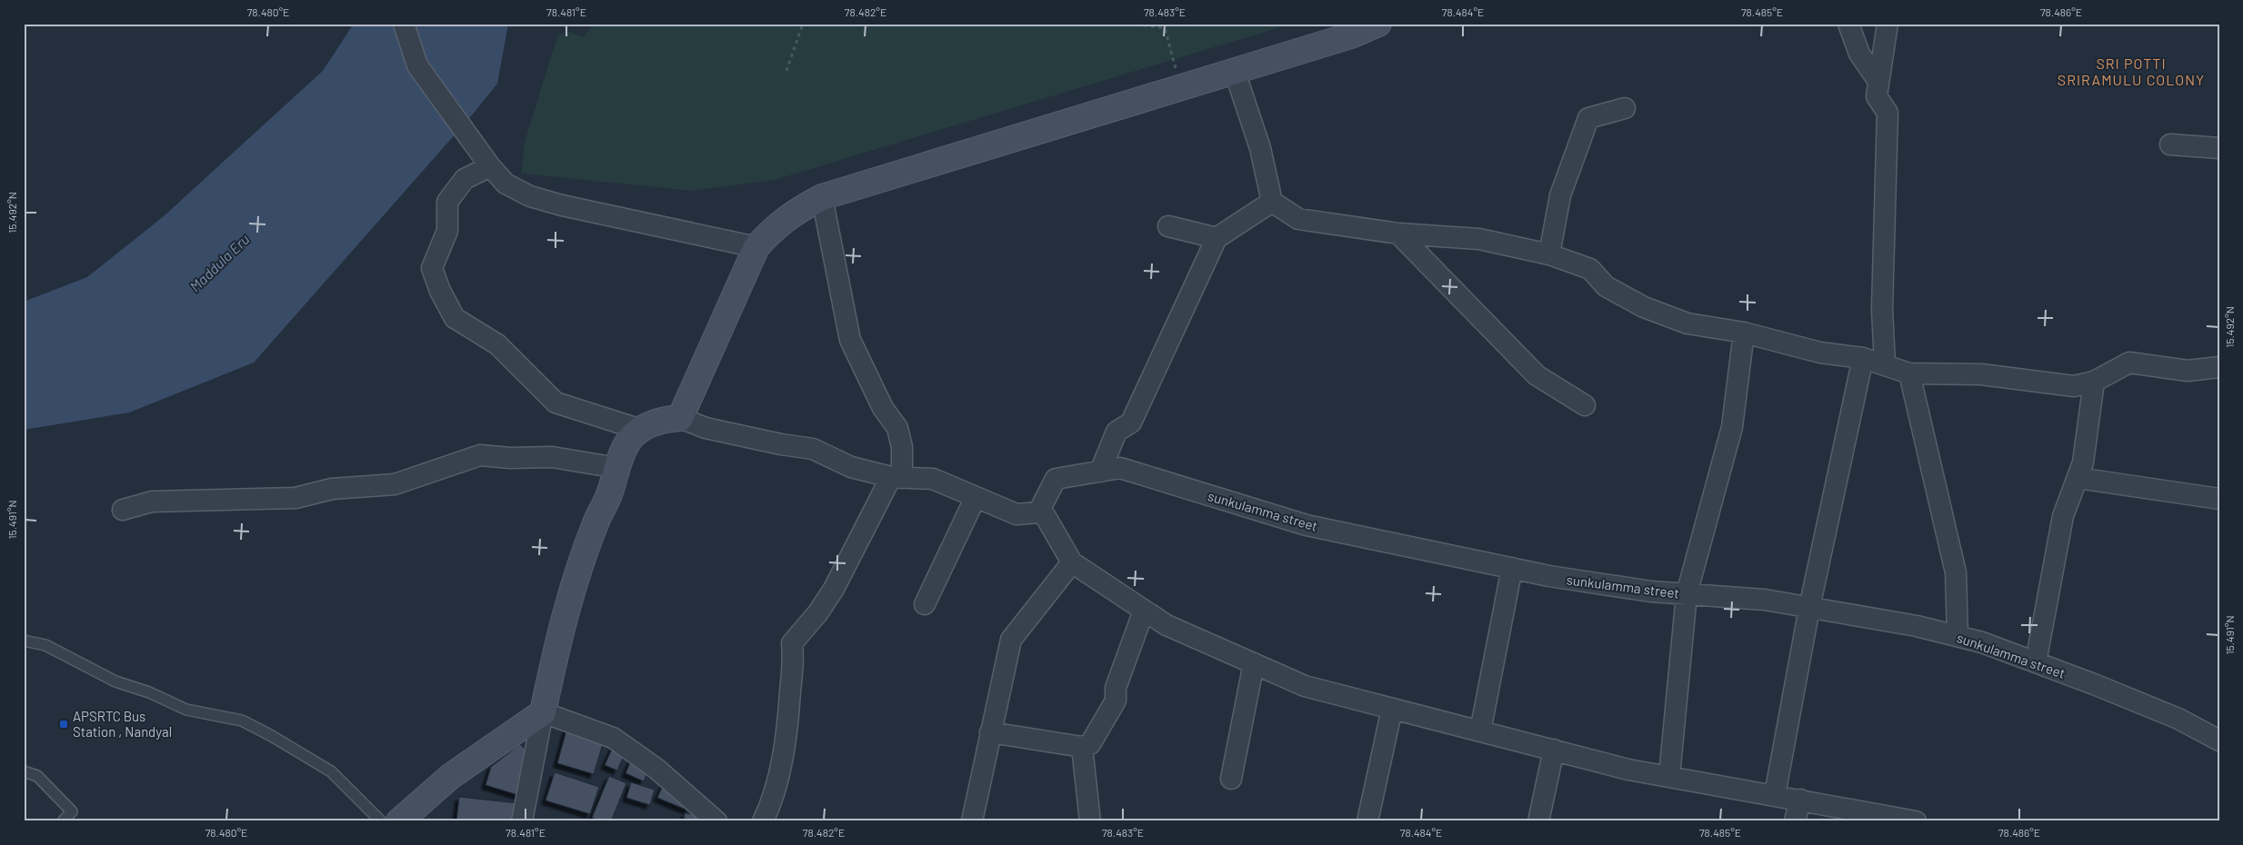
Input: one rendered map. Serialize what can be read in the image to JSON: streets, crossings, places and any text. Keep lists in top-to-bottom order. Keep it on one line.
{"streets":{"street":["sunkulamma street"]},"districts":["SRI POTTI SRIRAMULU COLONY"],"water":["Maddula Eru"],"places":{"transit":["APSRTC Bus Station , Nandyal"]},"coordinates":["78.480°E","78.481°E","78.482°E","78.483°E","78.484°E","78.485°E","78.486°E","15.492°N","15.491°N"]}
